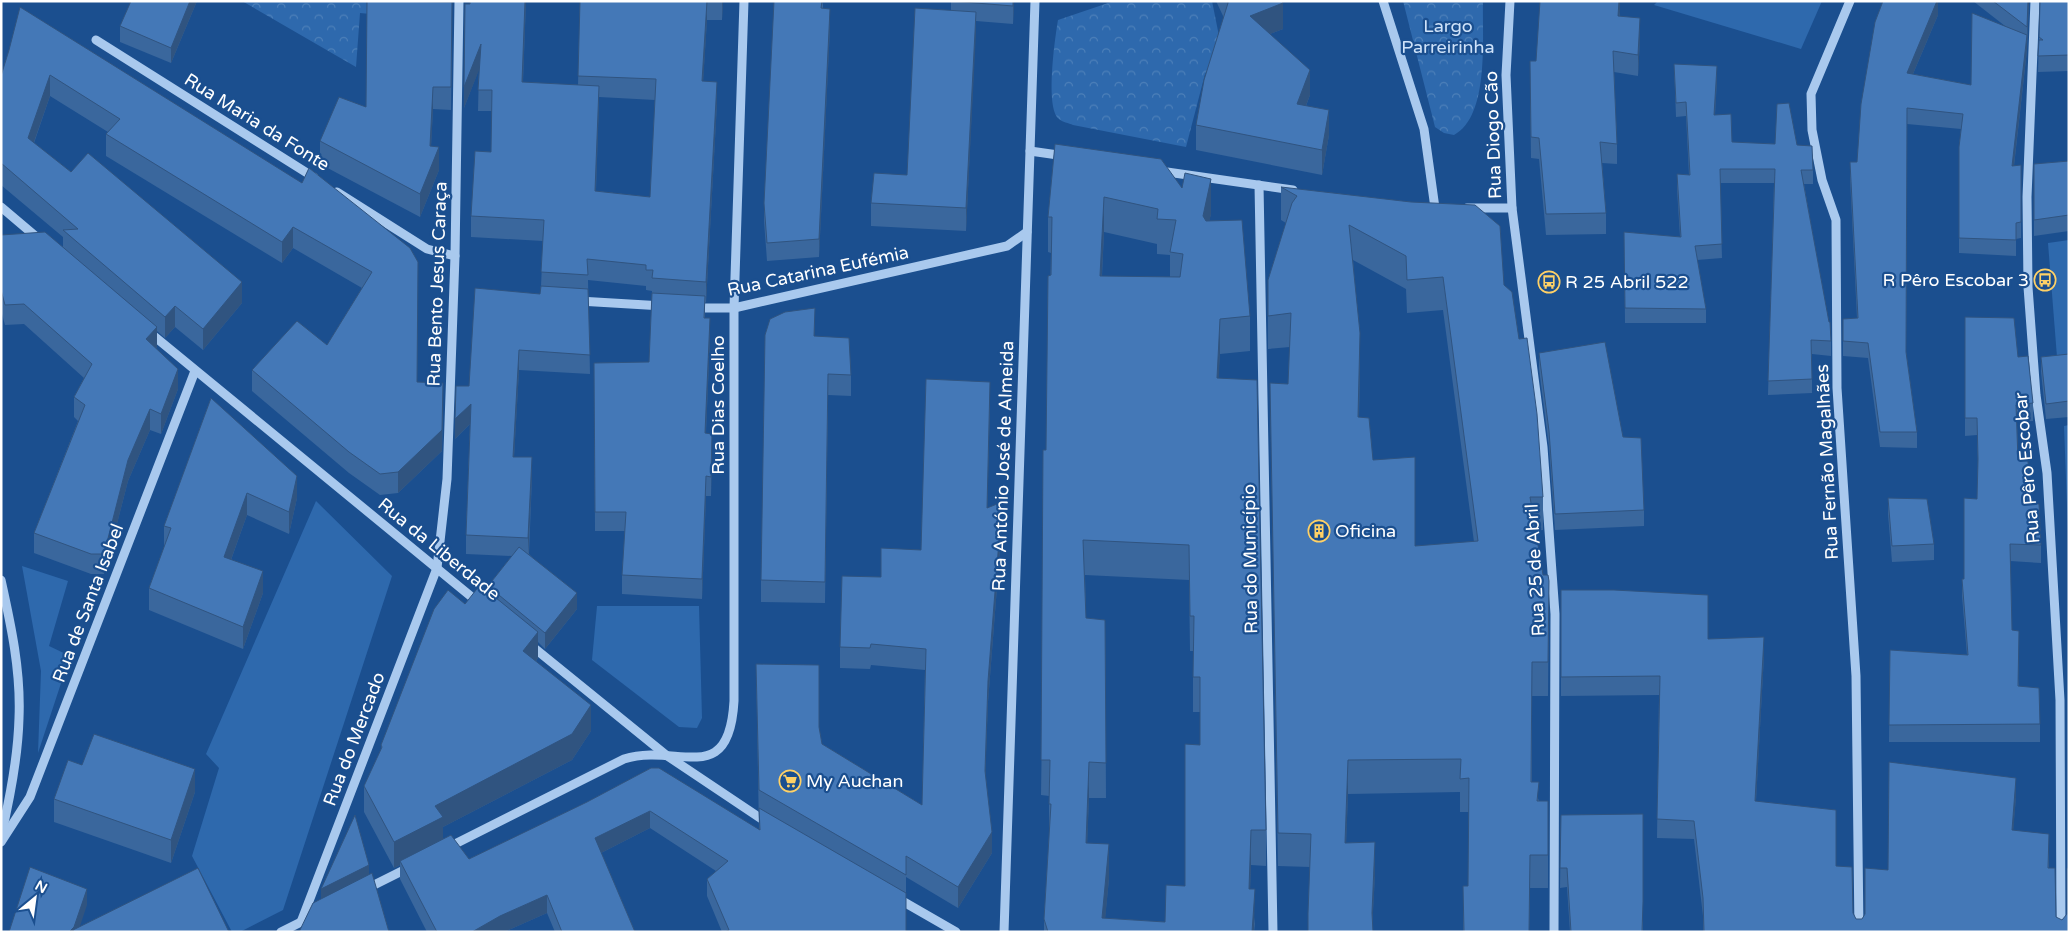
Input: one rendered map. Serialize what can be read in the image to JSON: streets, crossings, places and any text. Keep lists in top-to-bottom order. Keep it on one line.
{"streets":{"street":["Rua Maria da Fonte","Rua Diogo Cão","Rua Catarina Eufémia","Rua Bento Jesus Caraça","Rua Dias Coelho","Rua Fernão Magalhães","Rua António José de Almeida","Rua Pêro Escobar","Rua da Liberdade","Rua do Município","Rua 25 de Abril","Rua de Santa Isabel","Rua do Mercado"]},"crossings":[["Rua Maria da Fonte","Rua Bento Jesus Caraça"],["Rua Diogo Cão","Rua 25 de Abril"],["Rua Catarina Eufémia","Rua Dias Coelho"],["Rua Catarina Eufémia","Rua António José de Almeida"],["Rua Bento Jesus Caraça","Rua da Liberdade"],["Rua Bento Jesus Caraça","Rua do Mercado"],["Rua da Liberdade","Rua de Santa Isabel"],["Rua da Liberdade","Rua do Mercado"]],"parks":["Largo Parreirinha"],"places":{"bus stop":["R Pêro Escobar 3","R 25 Abril 522"],"building":["Oficina"],"supermarket":["My Auchan"]},"north":"top right"}
